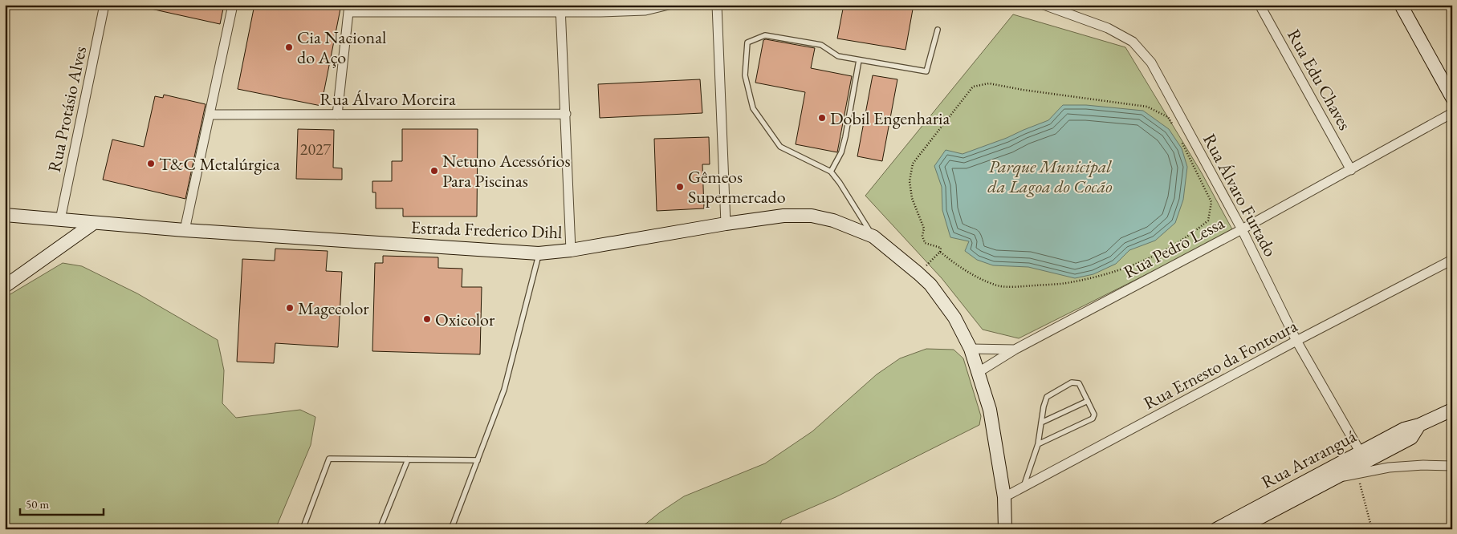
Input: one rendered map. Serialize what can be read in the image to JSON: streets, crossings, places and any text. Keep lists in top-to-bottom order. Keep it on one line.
{"streets":{"main road":["Estrada Frederico Dihl","Rua Araranguá"],"street":["Rua Edu Chaves","Rua Álvaro Moreira","Rua Protásio Alves","Rua Álvaro Furtado","Rua Pedro Lessa","Rua Ernesto da Fontoura"]},"crossings":[["Rua Edu Chaves","Rua Pedro Lessa"],["Rua Protásio Alves","Estrada Frederico Dihl"],["Rua Álvaro Furtado","Rua Pedro Lessa"],["Rua Álvaro Furtado","Rua Ernesto da Fontoura"],["Rua Álvaro Furtado","Rua Araranguá"],["Estrada Frederico Dihl","Rua Pedro Lessa"],["Estrada Frederico Dihl","Rua Ernesto da Fontoura"]],"parks":["Parque Municipal da Lagoa do Cocão"],"places":["Cia Nacional do Aço","Dobil Engenharia","T&C Metalúrgica","Netuno Acessórios Para Piscinas","Gêmeos Supermercado","Magecolor","Oxicolor"],"house_numbers":["2027"],"scale_bar":"50 m"}
